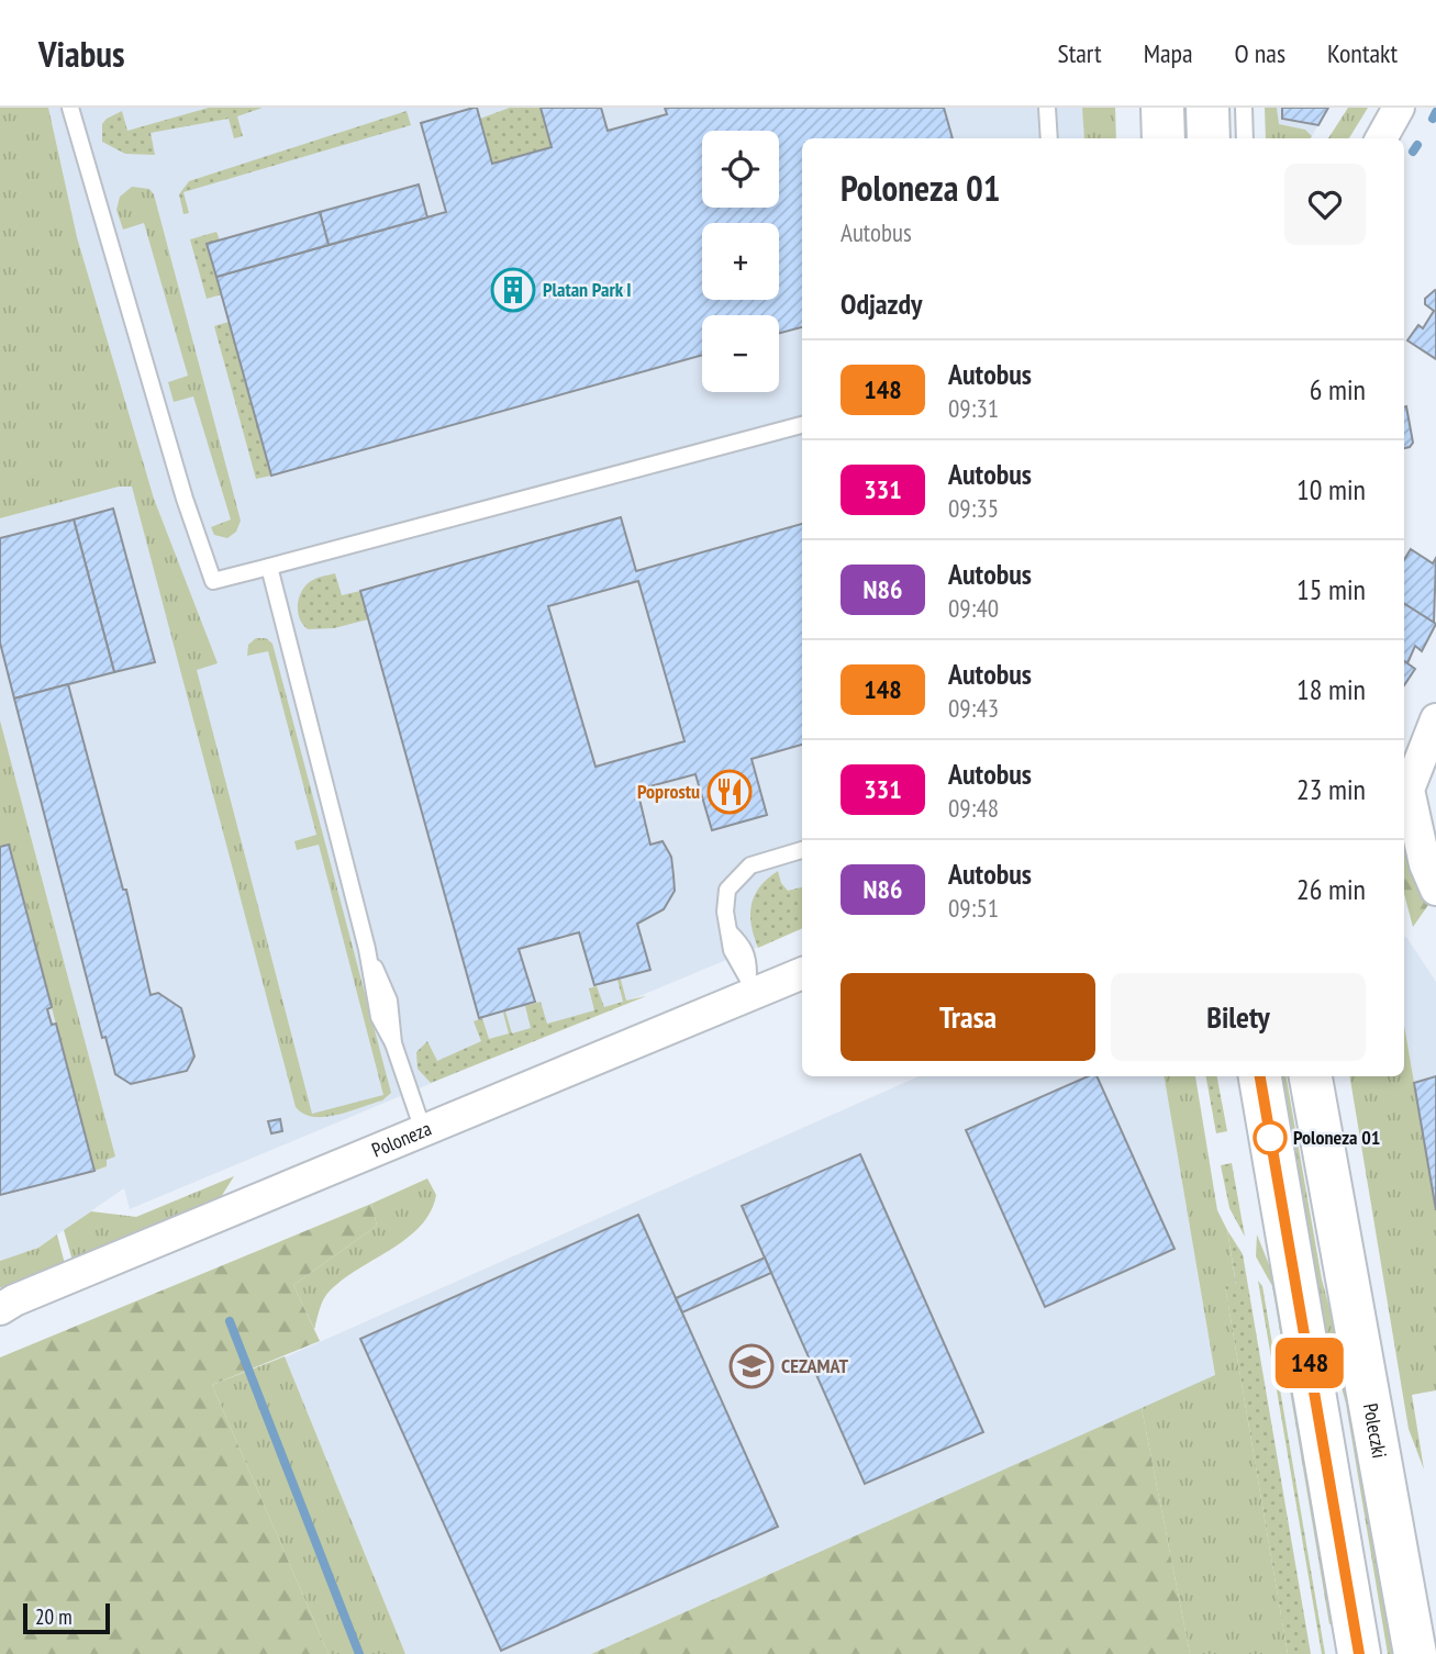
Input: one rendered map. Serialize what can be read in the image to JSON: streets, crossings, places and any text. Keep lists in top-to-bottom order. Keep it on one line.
{"streets":{"main road":["Poleczki"],"street":["Poloneza"]},"places":{"building":["Platan Park I"],"restaurant":["Poprostu"],"other":["Poloneza 01"],"school or university":["CEZAMAT"]},"lines":["bus line 148"],"scale_bar":"20 m","page":{"header":"Viabus","nav":["Start","Mapa","O nas","Kontakt"],"on_map":"148","map_buttons":["+","−"],"heading":[["Poloneza 01","Autobus"],"Odjazdy"],"list":[{"mark":"148","name":"Autobus","note":"09:31","value":"6 min"},{"mark":"331","name":"Autobus","note":"09:35","value":"10 min"},{"mark":"N86","name":"Autobus","note":"09:40","value":"15 min"},{"mark":"148","name":"Autobus","note":"09:43","value":"18 min"},{"mark":"331","name":"Autobus","note":"09:48","value":"23 min"},{"mark":"N86","name":"Autobus","note":"09:51","value":"26 min"}],"buttons":["Trasa","Bilety"],"scale":"20 m"}}
